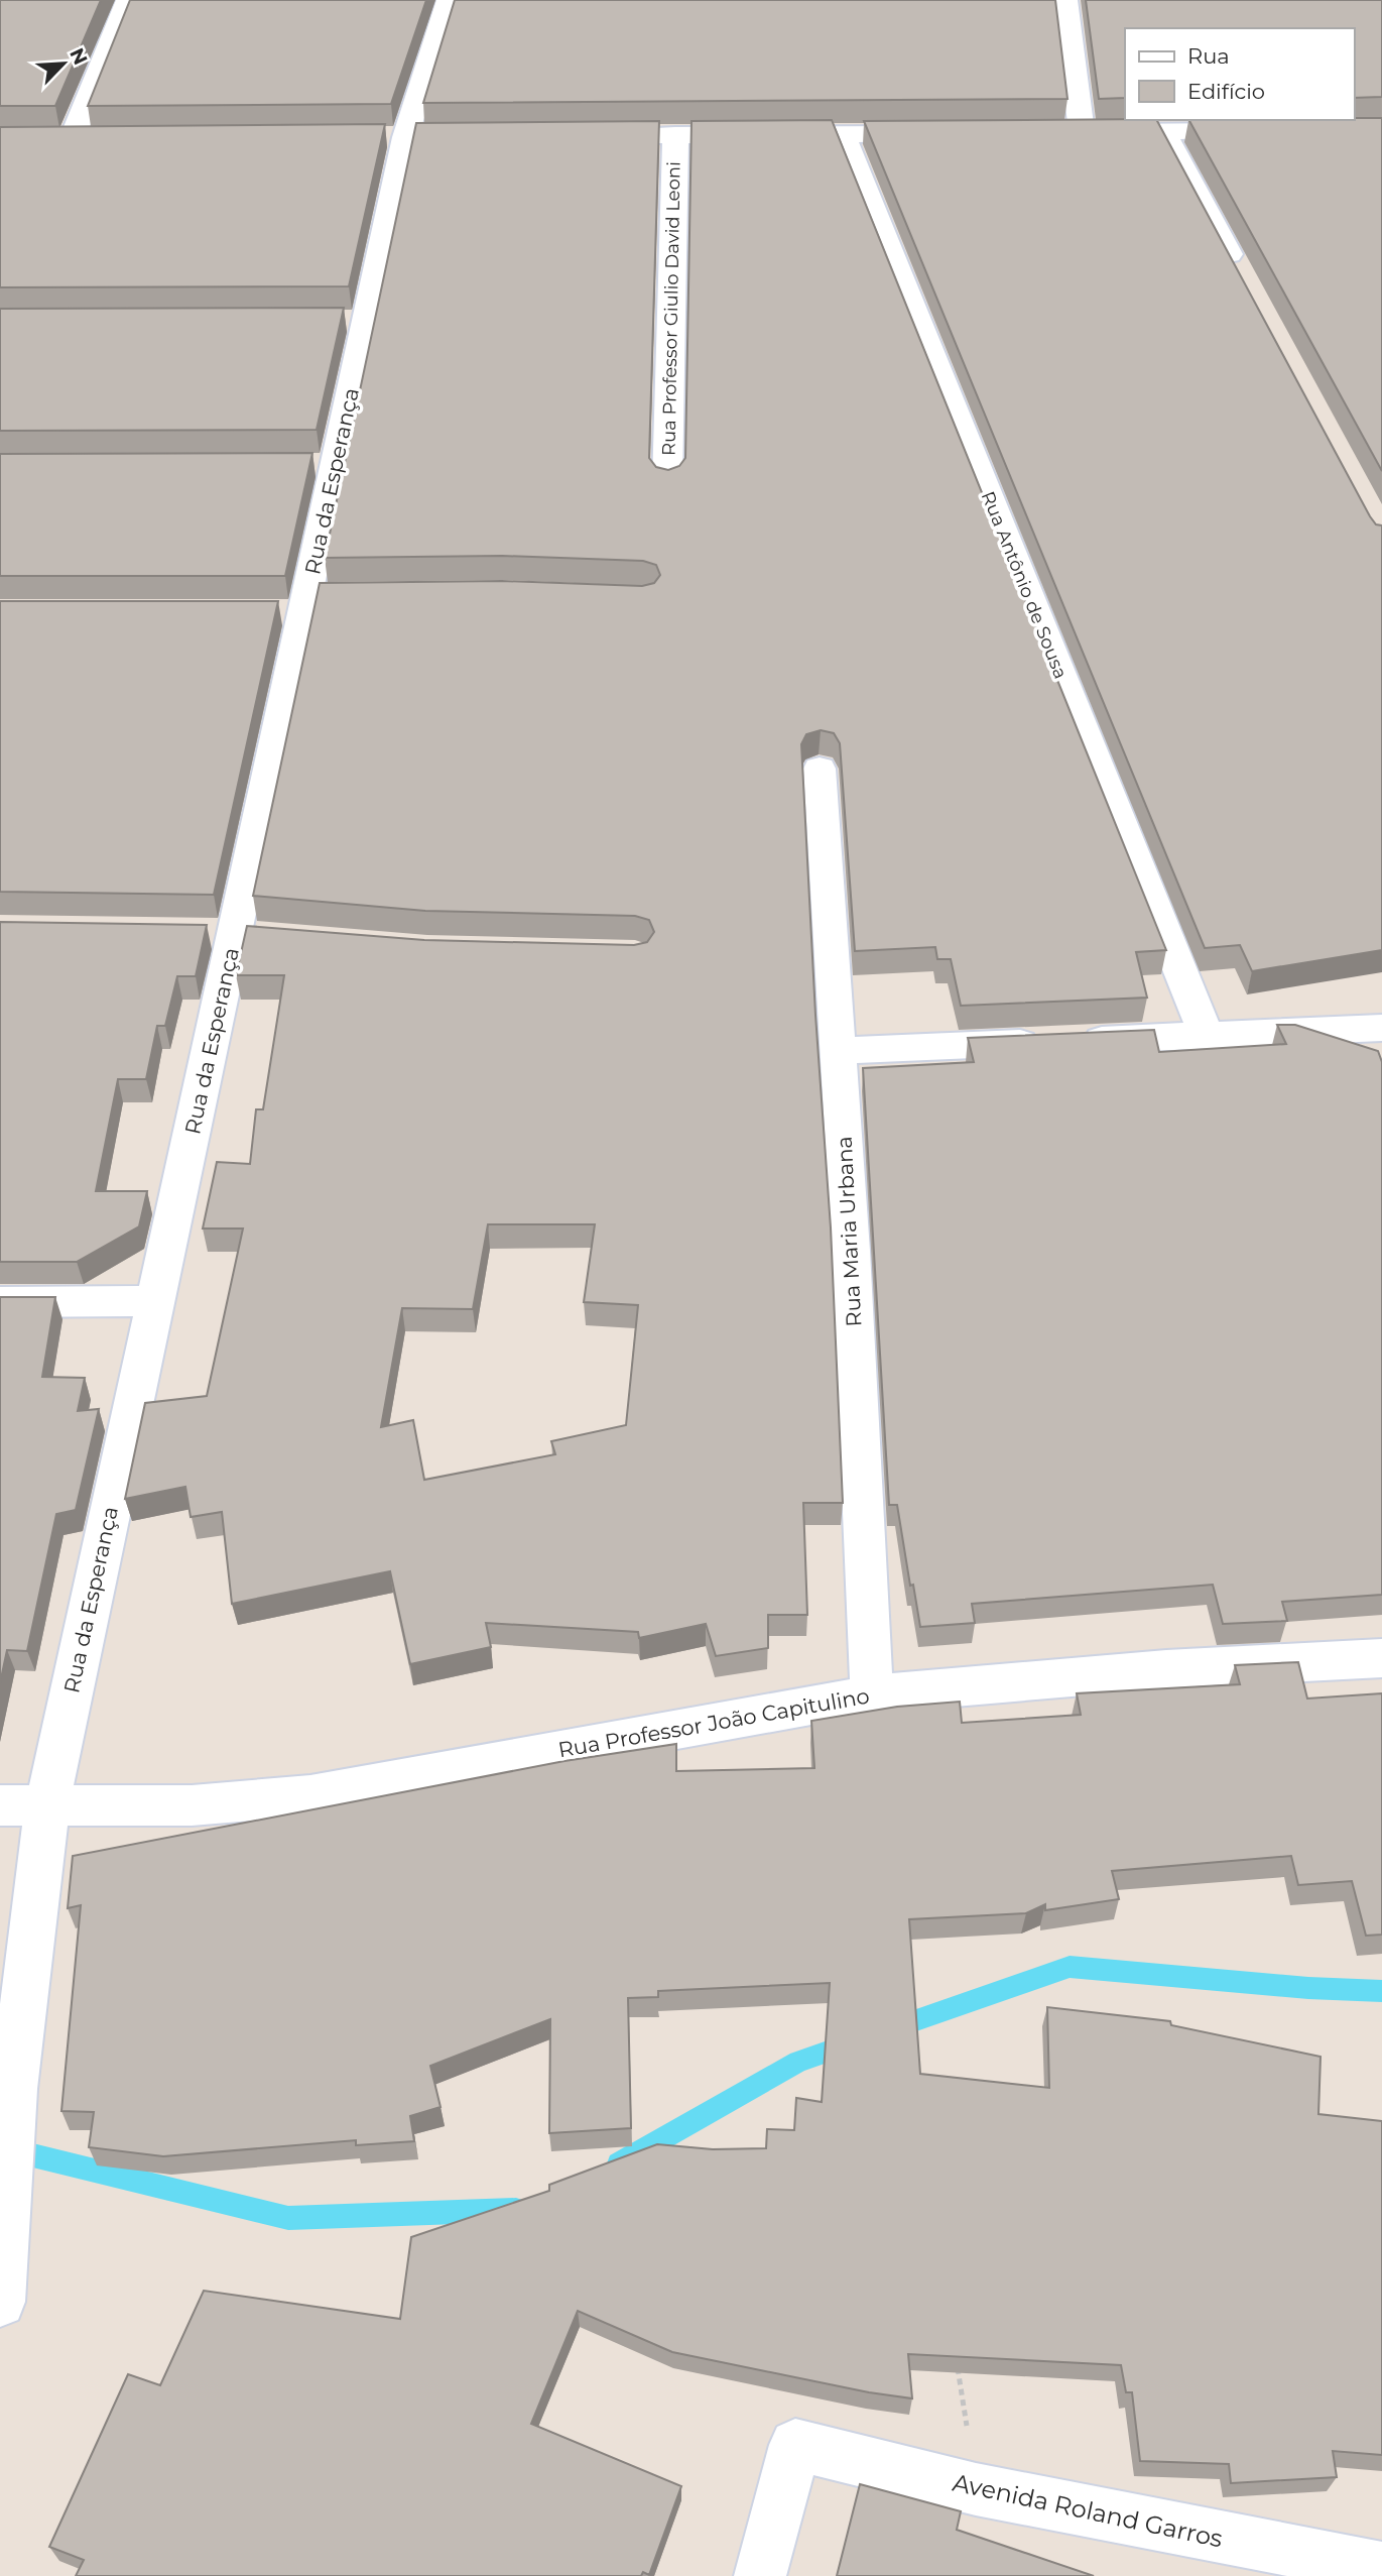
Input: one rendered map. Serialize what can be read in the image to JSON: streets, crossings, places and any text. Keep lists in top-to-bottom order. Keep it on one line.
{"streets":{"street":["Rua Professor Giulio David Leoni","Rua da Esperança","Rua Antônio de Sousa","Rua Maria Urbana","Rua Professor João Capitulino","Avenida Roland Garros"]},"crossings":[["Rua da Esperança","Rua Professor João Capitulino"],["Rua Maria Urbana","Rua Professor João Capitulino"]],"legend":["Rua","Edifício"],"north":"top right"}
